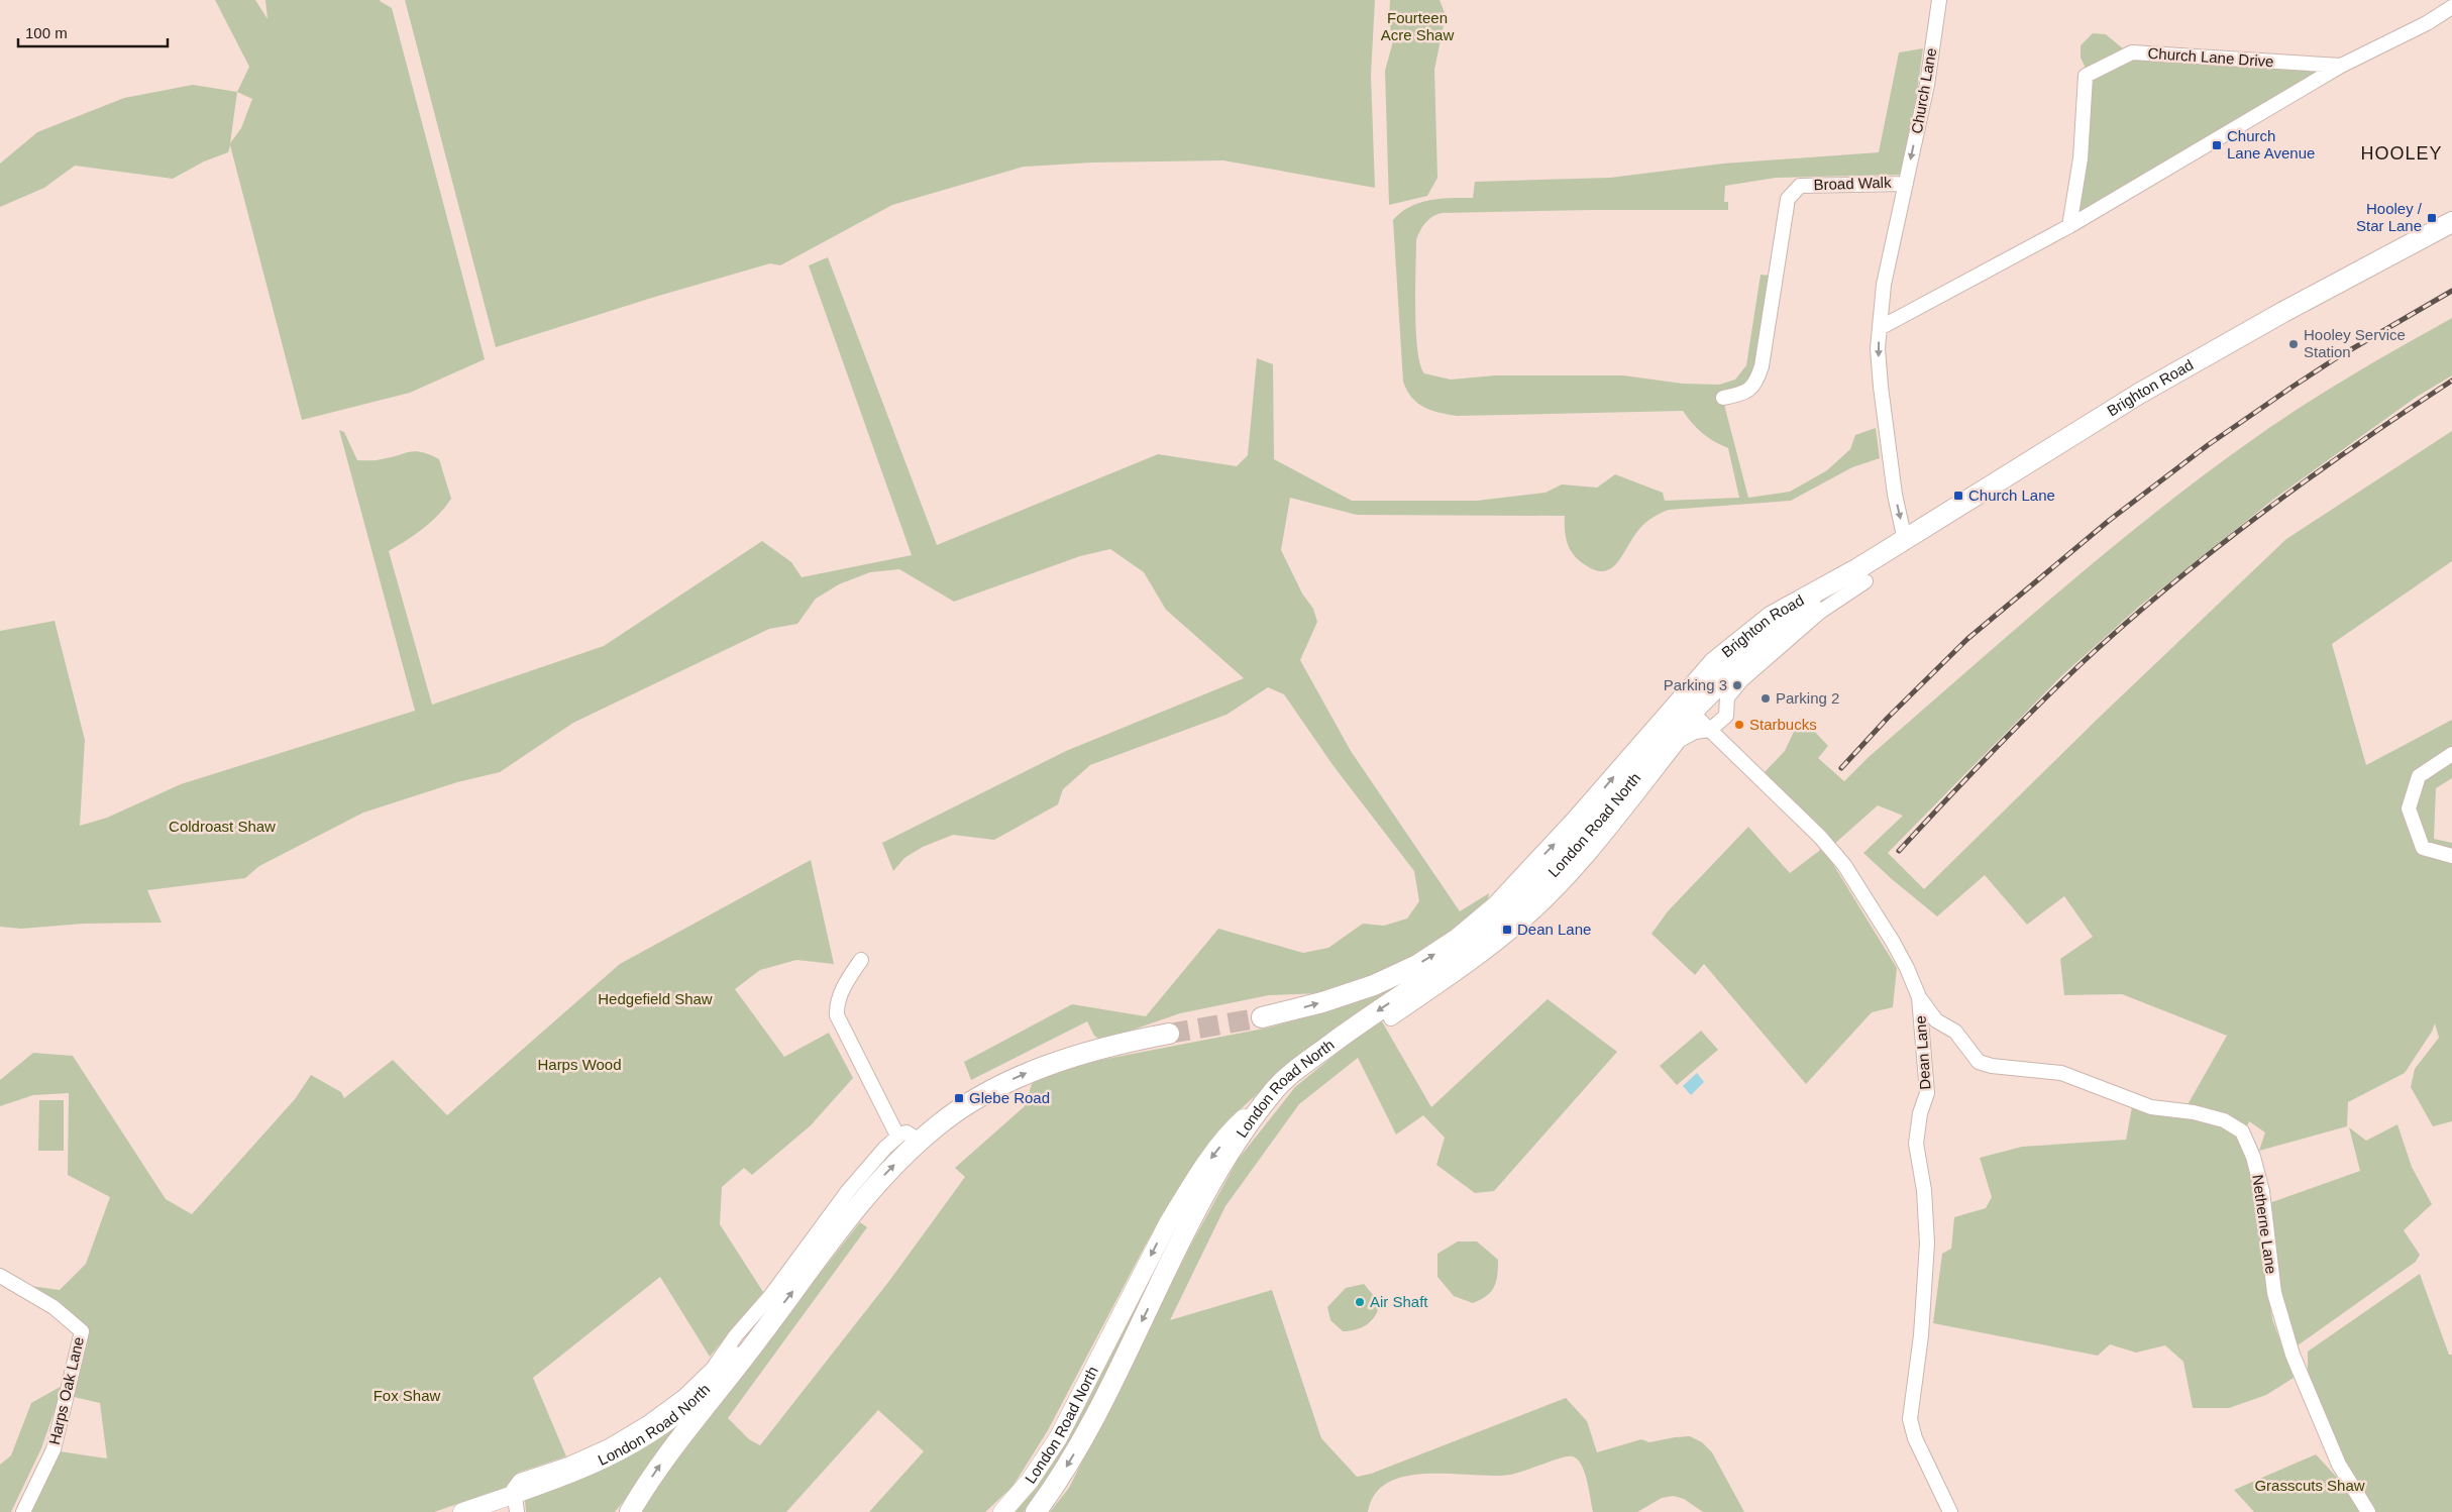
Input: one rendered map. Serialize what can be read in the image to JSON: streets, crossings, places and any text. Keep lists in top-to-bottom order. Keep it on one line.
{"streets":{"highway":["Brighton Road","London Road North"],"street":["Church Lane Drive","Church Lane","Broad Walk","Dean Lane","Netherne Lane","Harps Oak Lane"]},"crossings":[["Church Lane","Broad Walk"],["Church Lane","Brighton Road"],["Brighton Road","London Road North"],["Brighton Road","Dean Lane"],["London Road North","Dean Lane"],["Dean Lane","Netherne Lane"]],"one_way":["Church Lane"],"districts":["HOOLEY"],"parks":["Fourteen Acre Shaw","Coldroast Shaw","Hedgefield Shaw","Harps Wood","Fox Shaw","Grasscuts Shaw"],"places":{"transit":["Church Lane Avenue","Hooley / Star Lane","Church Lane","Dean Lane","Glebe Road"],"other":["Hooley Service Station","Parking 3","Parking 2","Starbucks","Air Shaft"]},"scale_bar":"100 m"}
